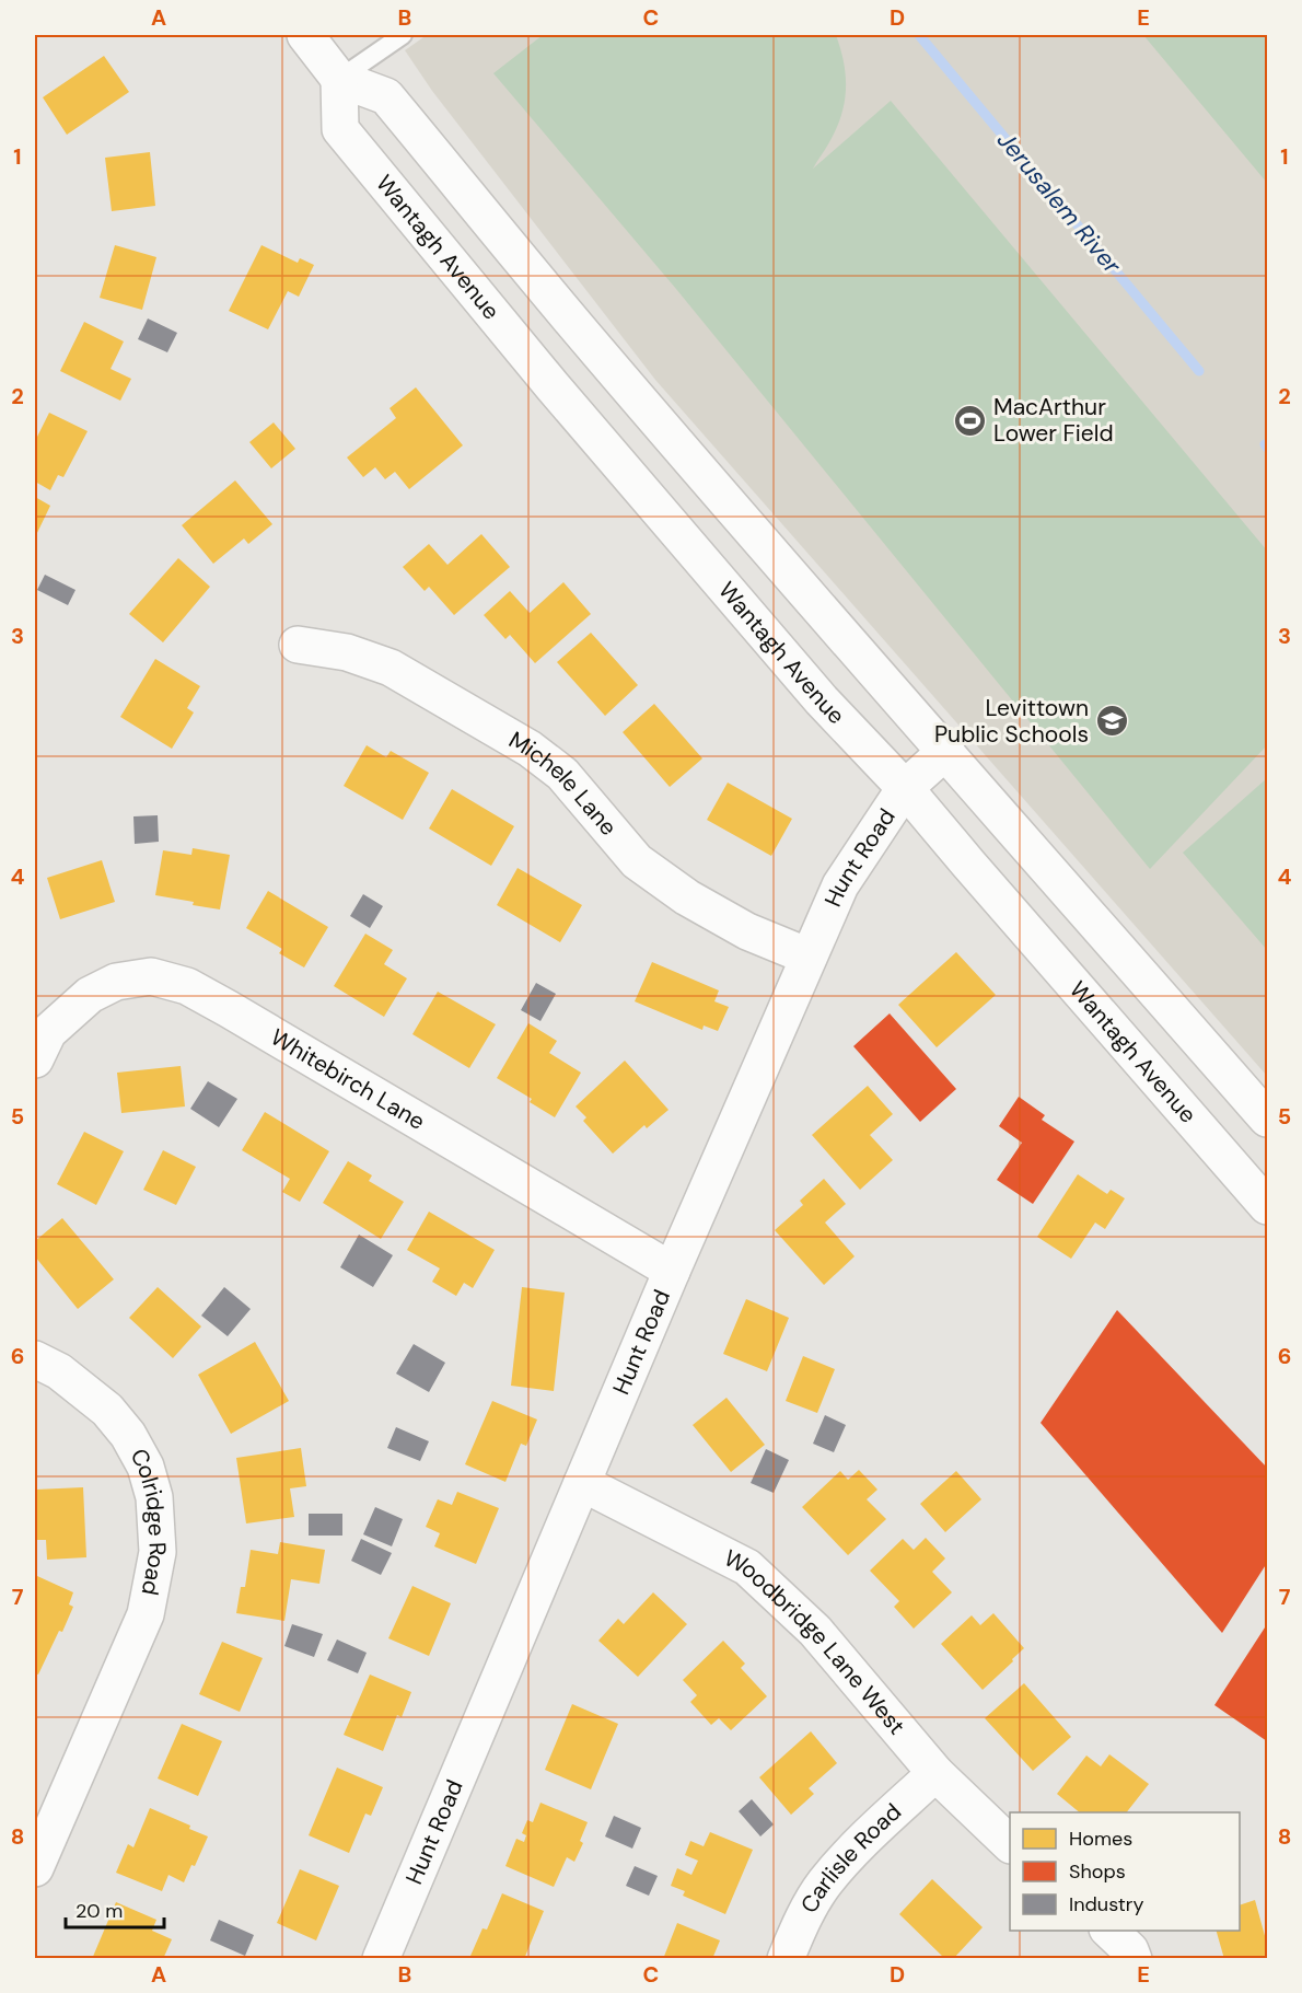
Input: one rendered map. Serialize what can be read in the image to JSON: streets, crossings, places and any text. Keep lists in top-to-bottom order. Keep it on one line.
{"streets":{"street":["Wantagh Avenue","Michele Lane","Hunt Road","Whitebirch Lane","Colridge Road","Woodbridge Lane West","Carlisle Road"]},"crossings":[["Wantagh Avenue","Hunt Road"],["Michele Lane","Hunt Road"],["Hunt Road","Whitebirch Lane"],["Hunt Road","Woodbridge Lane West"],["Woodbridge Lane West","Carlisle Road"]],"water":["Jerusalem River"],"places":{"sports":["MacArthur Lower Field"],"school or university":["Levittown Public Schools"]},"legend":["Homes","Shops","Industry"],"scale_bar":"20 m","grid":{"columns":["A","B","C","D","E"],"rows":["1","2","3","4","5","6","7","8"]}}
